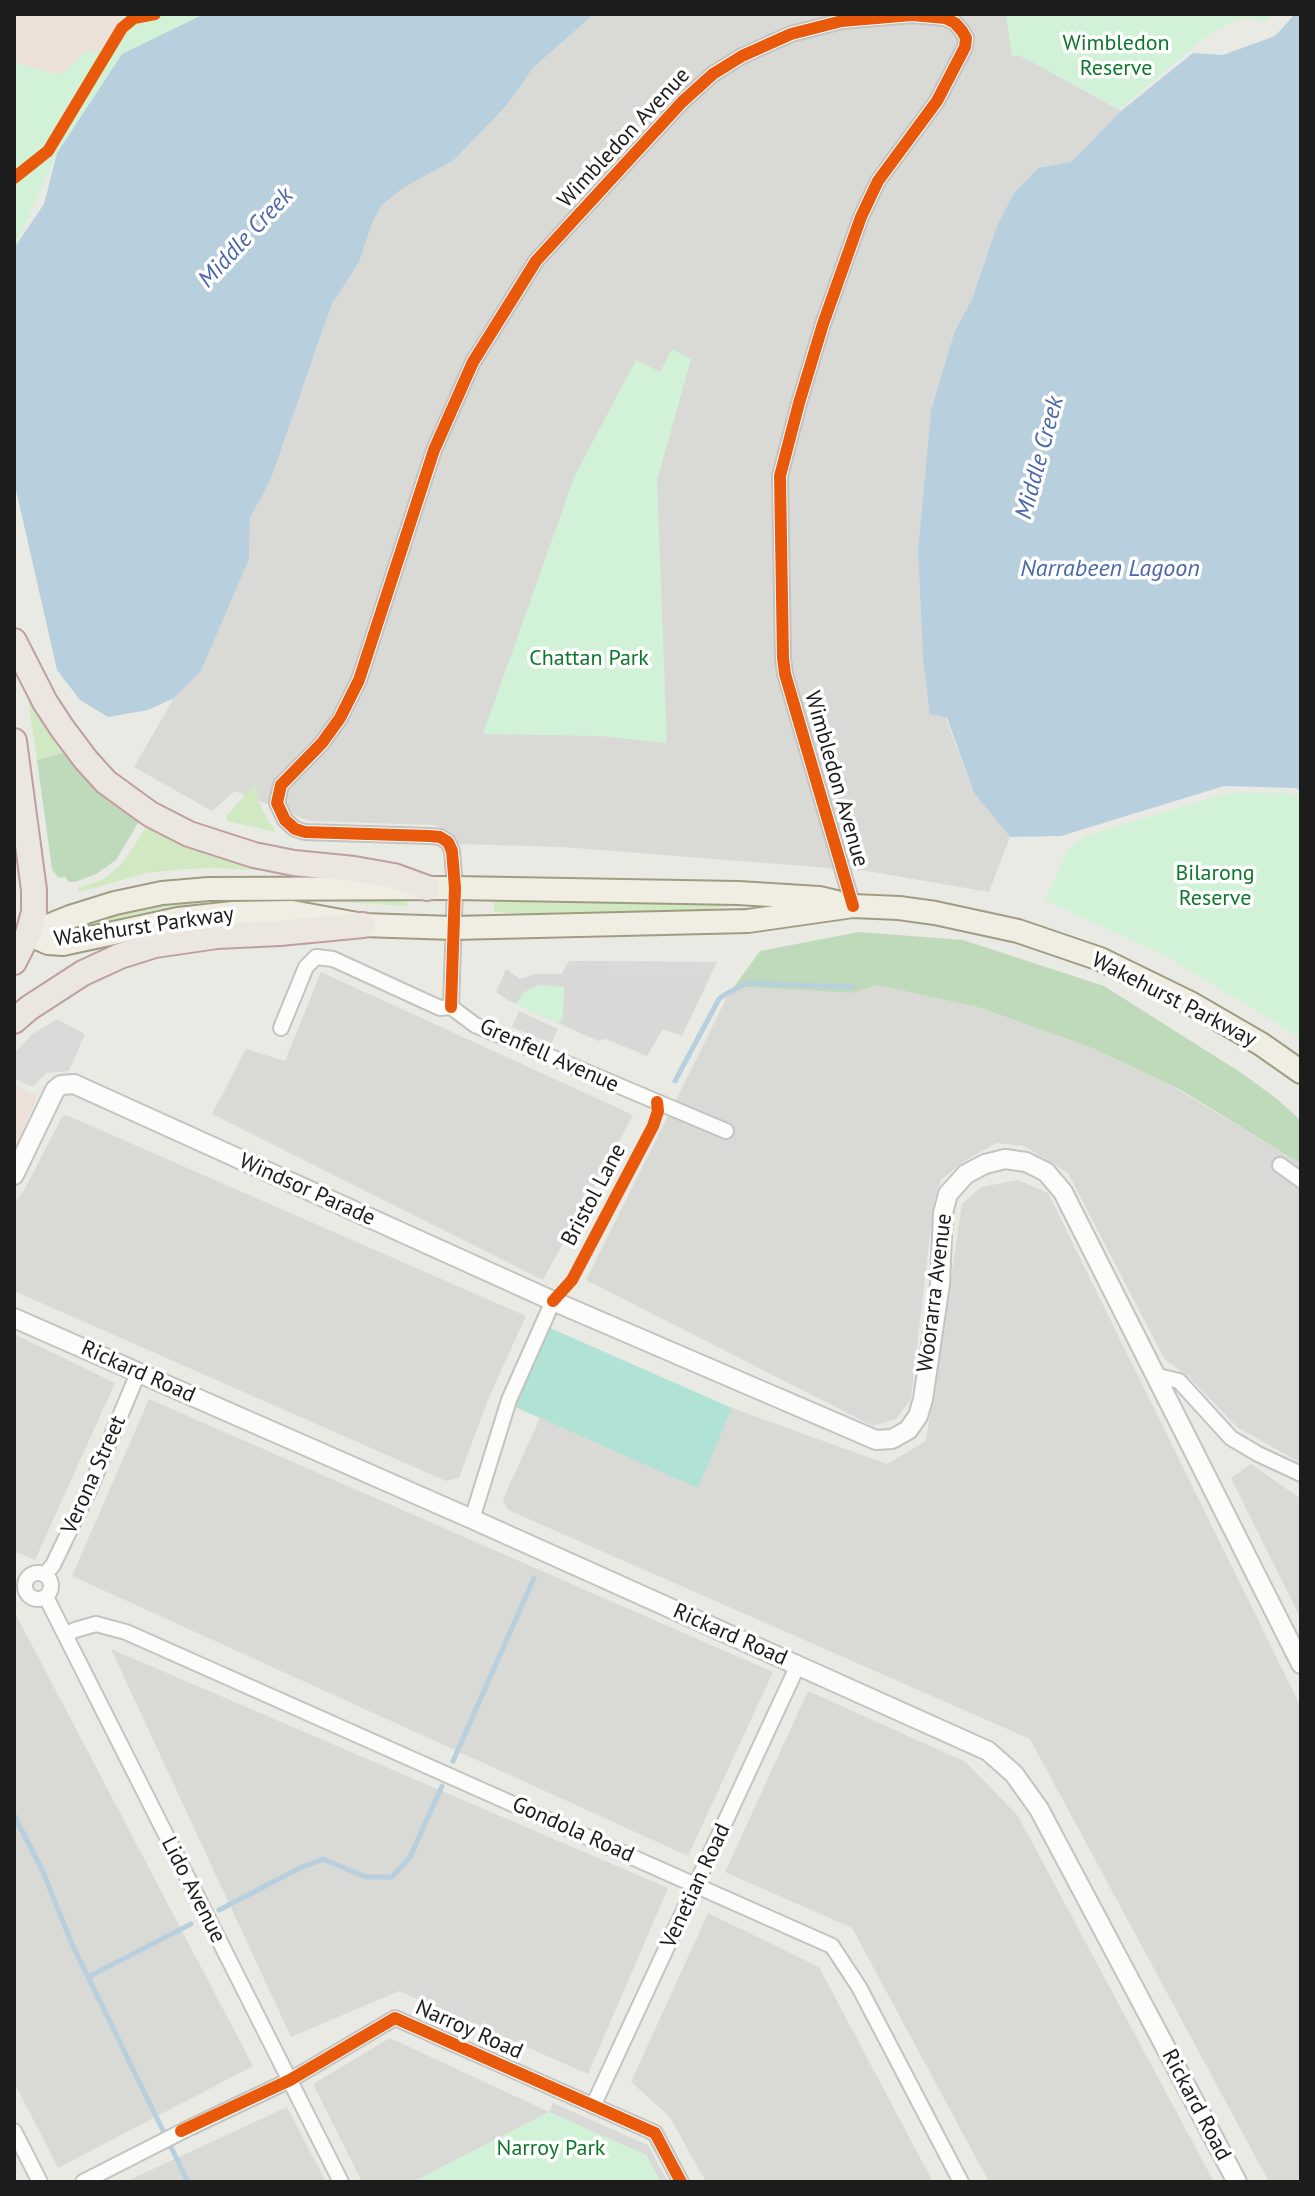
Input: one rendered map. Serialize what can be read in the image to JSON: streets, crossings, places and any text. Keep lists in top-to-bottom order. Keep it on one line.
{"streets":{"main road":["Wakehurst Parkway"],"street":["Wimbledon Avenue","Grenfell Avenue","Windsor Parade","Woorarra Avenue","Rickard Road","Verona Street","Gondola Road","Venetian Road","Lido Avenue","Narroy Road"],"cycle path":["Bristol Lane"]},"crossings":[["Wimbledon Avenue","Wakehurst Parkway"],["Wimbledon Avenue","Grenfell Avenue"],["Windsor Parade","Woorarra Avenue"],["Rickard Road","Verona Street"],["Rickard Road","Venetian Road"],["Verona Street","Lido Avenue"],["Gondola Road","Venetian Road"],["Gondola Road","Lido Avenue"],["Venetian Road","Narroy Road"],["Lido Avenue","Narroy Road"]],"water":["Middle Creek","Narrabeen Lagoon"],"parks":["Wimbledon Reserve","Chattan Park","Bilarong Reserve","Narroy Park"]}
